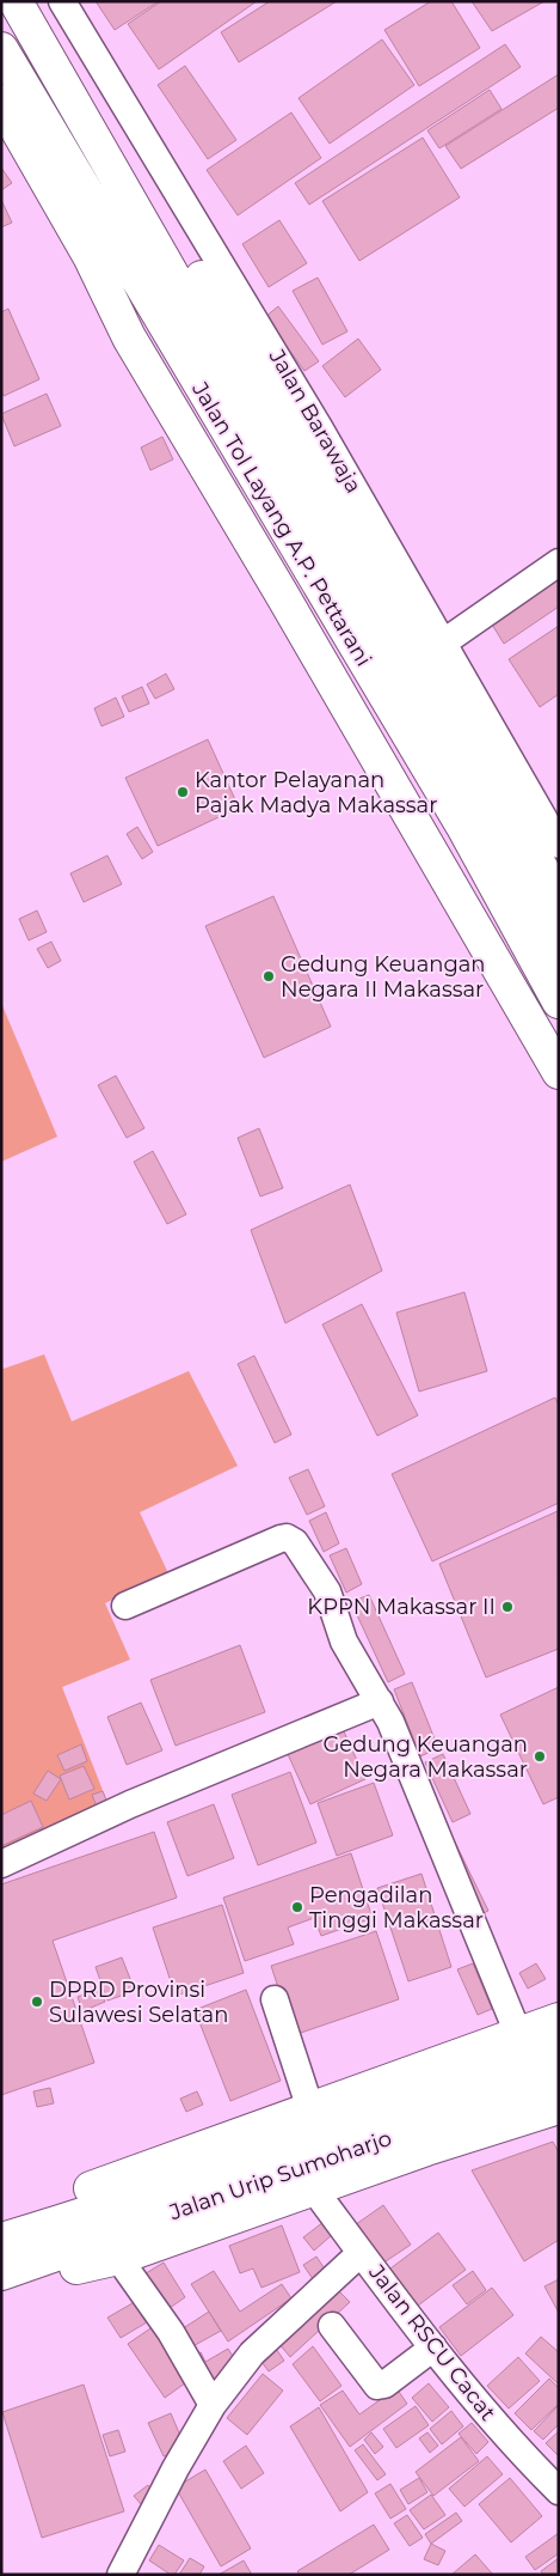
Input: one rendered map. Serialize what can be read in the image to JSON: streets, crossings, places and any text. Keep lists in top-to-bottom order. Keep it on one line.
{"streets":{"highway":["Jalan Tol Layang A.P. Pettarani","Jalan Urip Sumoharjo"],"street":["Jalan Barawaja","Jalan RSCU Cacat"]},"places":["Kantor Pelayanan Pajak Madya Makassar","Gedung Keuangan Negara II Makassar","KPPN Makassar II","Gedung Keuangan Negara Makassar","Pengadilan Tinggi Makassar","DPRD Provinsi Sulawesi Selatan"]}
